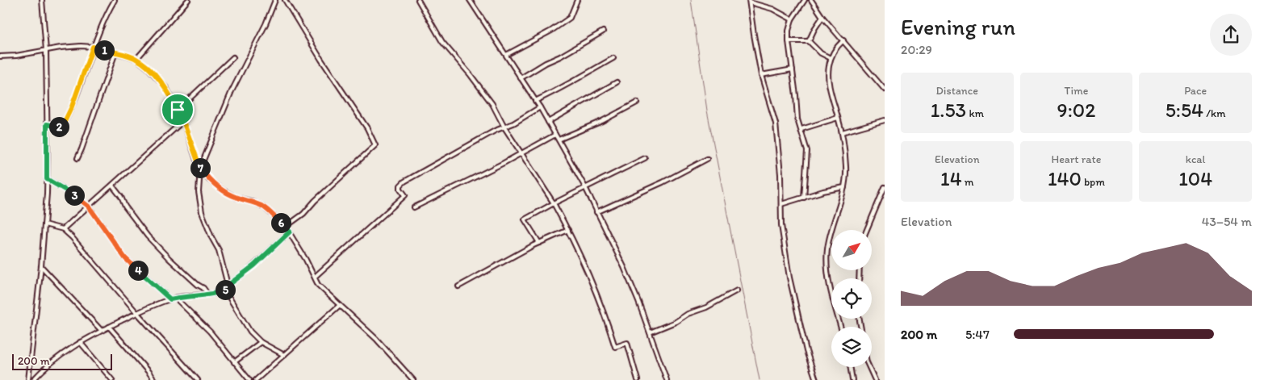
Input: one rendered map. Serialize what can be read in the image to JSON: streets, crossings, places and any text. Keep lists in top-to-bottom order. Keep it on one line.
{"scale_bar":"200 m","north":"top right","page":{"heading":["Evening run","20:29"],"pins":["1","2","7","3","6","4","5"],"stats":[["Distance","1.53 km"],["Time","9:02"],["Pace","5:54 /km"],["Elevation","14 m"],["Heart rate","140 bpm"],["kcal","104"]],"chart":["Elevation","43–54 m"],"list":[{"name":"200 m","note":"5:47"}],"scale":"200 m"}}
